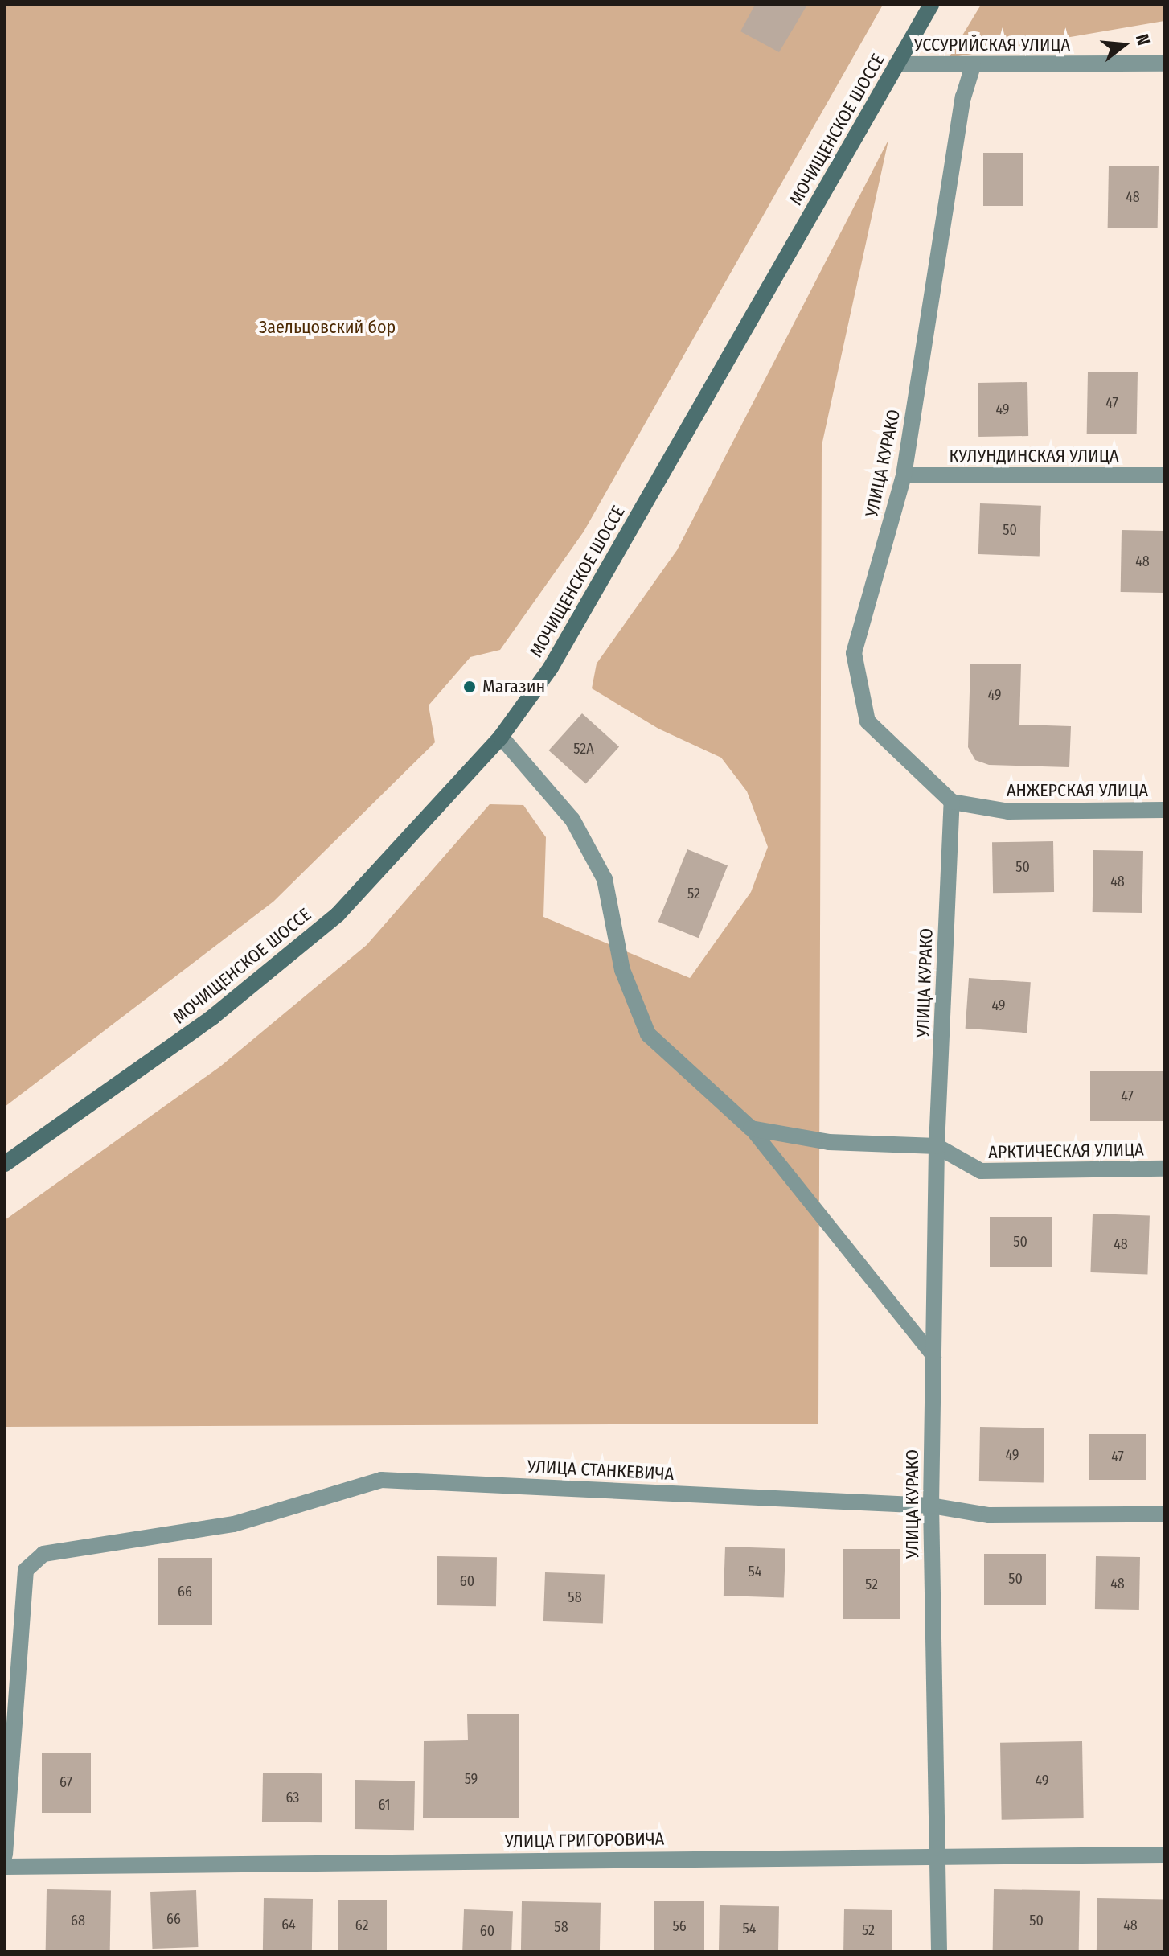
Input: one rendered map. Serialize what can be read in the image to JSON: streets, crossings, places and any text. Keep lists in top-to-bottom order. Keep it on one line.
{"streets":{"street":["УССУРИЙСКАЯ УЛИЦА","МОЧИЩЕНСКОЕ ШОССЕ","КУЛУНДИНСКАЯ УЛИЦА","УЛИЦА КУРАКО","АНЖЕРСКАЯ УЛИЦА","АРКТИЧЕСКАЯ УЛИЦА","УЛИЦА СТАНКЕВИЧА","УЛИЦА ГРИГОРОВИЧА"]},"crossings":[["УССУРИЙСКАЯ УЛИЦА","МОЧИЩЕНСКОЕ ШОССЕ"],["УССУРИЙСКАЯ УЛИЦА","УЛИЦА КУРАКО"],["КУЛУНДИНСКАЯ УЛИЦА","УЛИЦА КУРАКО"],["УЛИЦА КУРАКО","АНЖЕРСКАЯ УЛИЦА"],["УЛИЦА КУРАКО","АРКТИЧЕСКАЯ УЛИЦА"],["УЛИЦА КУРАКО","УЛИЦА СТАНКЕВИЧА"],["УЛИЦА КУРАКО","УЛИЦА ГРИГОРОВИЧА"]],"parks":["Заельцовский бор"],"places":["Магазин"],"house_numbers":["48","47","49","50","48","49","52А","50","48","52","49","47","50","48","49","47","54","50","60","48","52","66","58","59","49","67","63","61","66","68","50","64","62","48","56","58","54","52","60"],"north":"right"}
